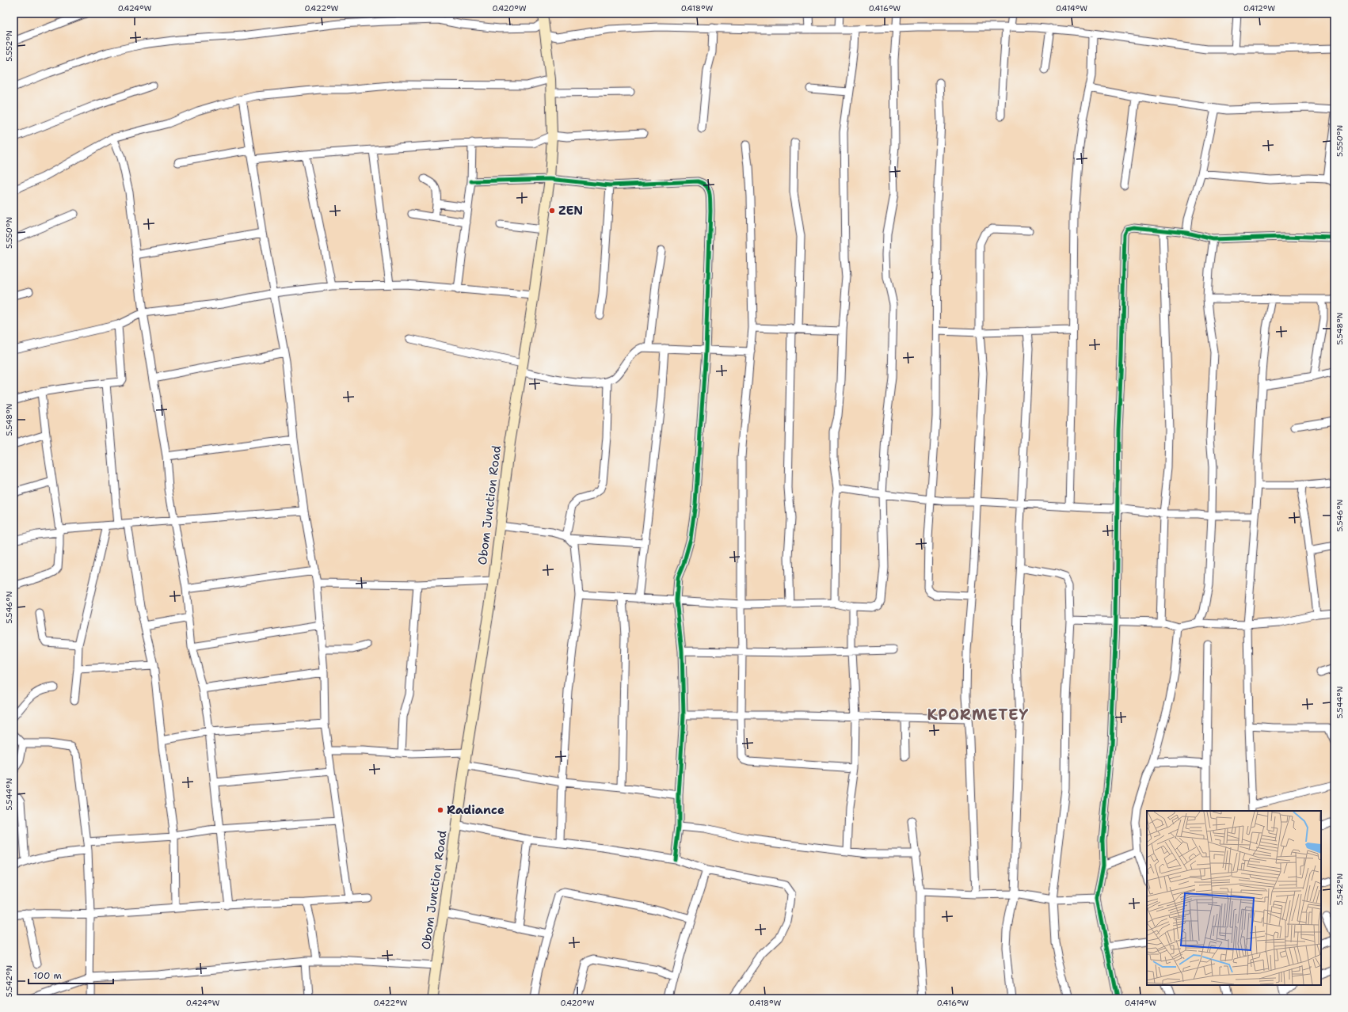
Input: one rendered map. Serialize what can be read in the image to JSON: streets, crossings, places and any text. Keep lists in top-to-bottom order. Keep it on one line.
{"streets":{"main road":["Obom Junction Road"]},"districts":["KPORMETEY"],"places":["ZEN","Radiance"],"scale_bar":"100 m","coordinates":["0.424°W","0.422°W","0.420°W","0.418°W","0.416°W","0.414°W","0.412°W","5.552°N","5.550°N","5.548°N","5.546°N","5.544°N","5.542°N"]}
